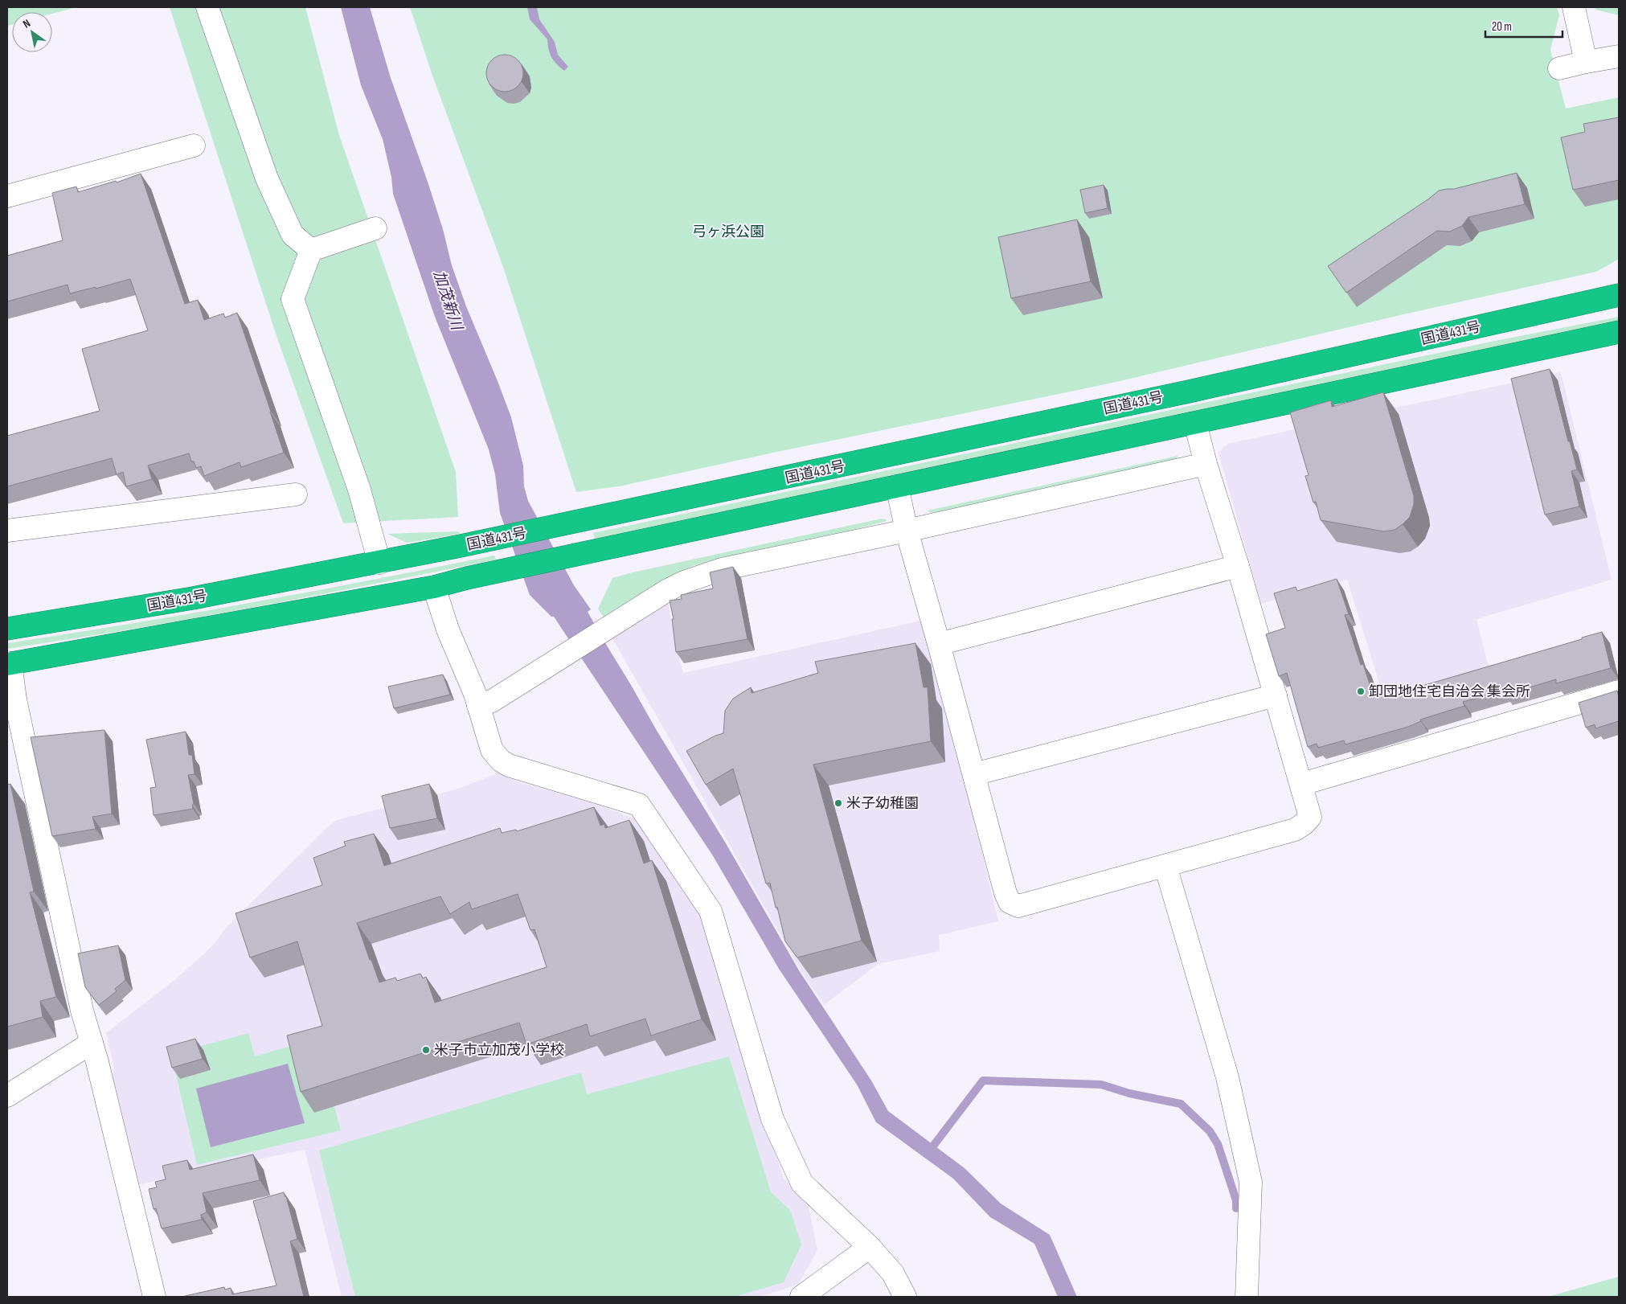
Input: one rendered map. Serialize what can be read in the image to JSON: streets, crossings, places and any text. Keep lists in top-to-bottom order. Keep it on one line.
{"streets":{"highway":["国道431号"]},"water":["加茂新川"],"parks":["弓ヶ浜公園"],"places":["卸団地住宅自治会 集会所","米子幼稚園","米子市立加茂小学校"],"scale_bar":"20 m","north":"top left"}
